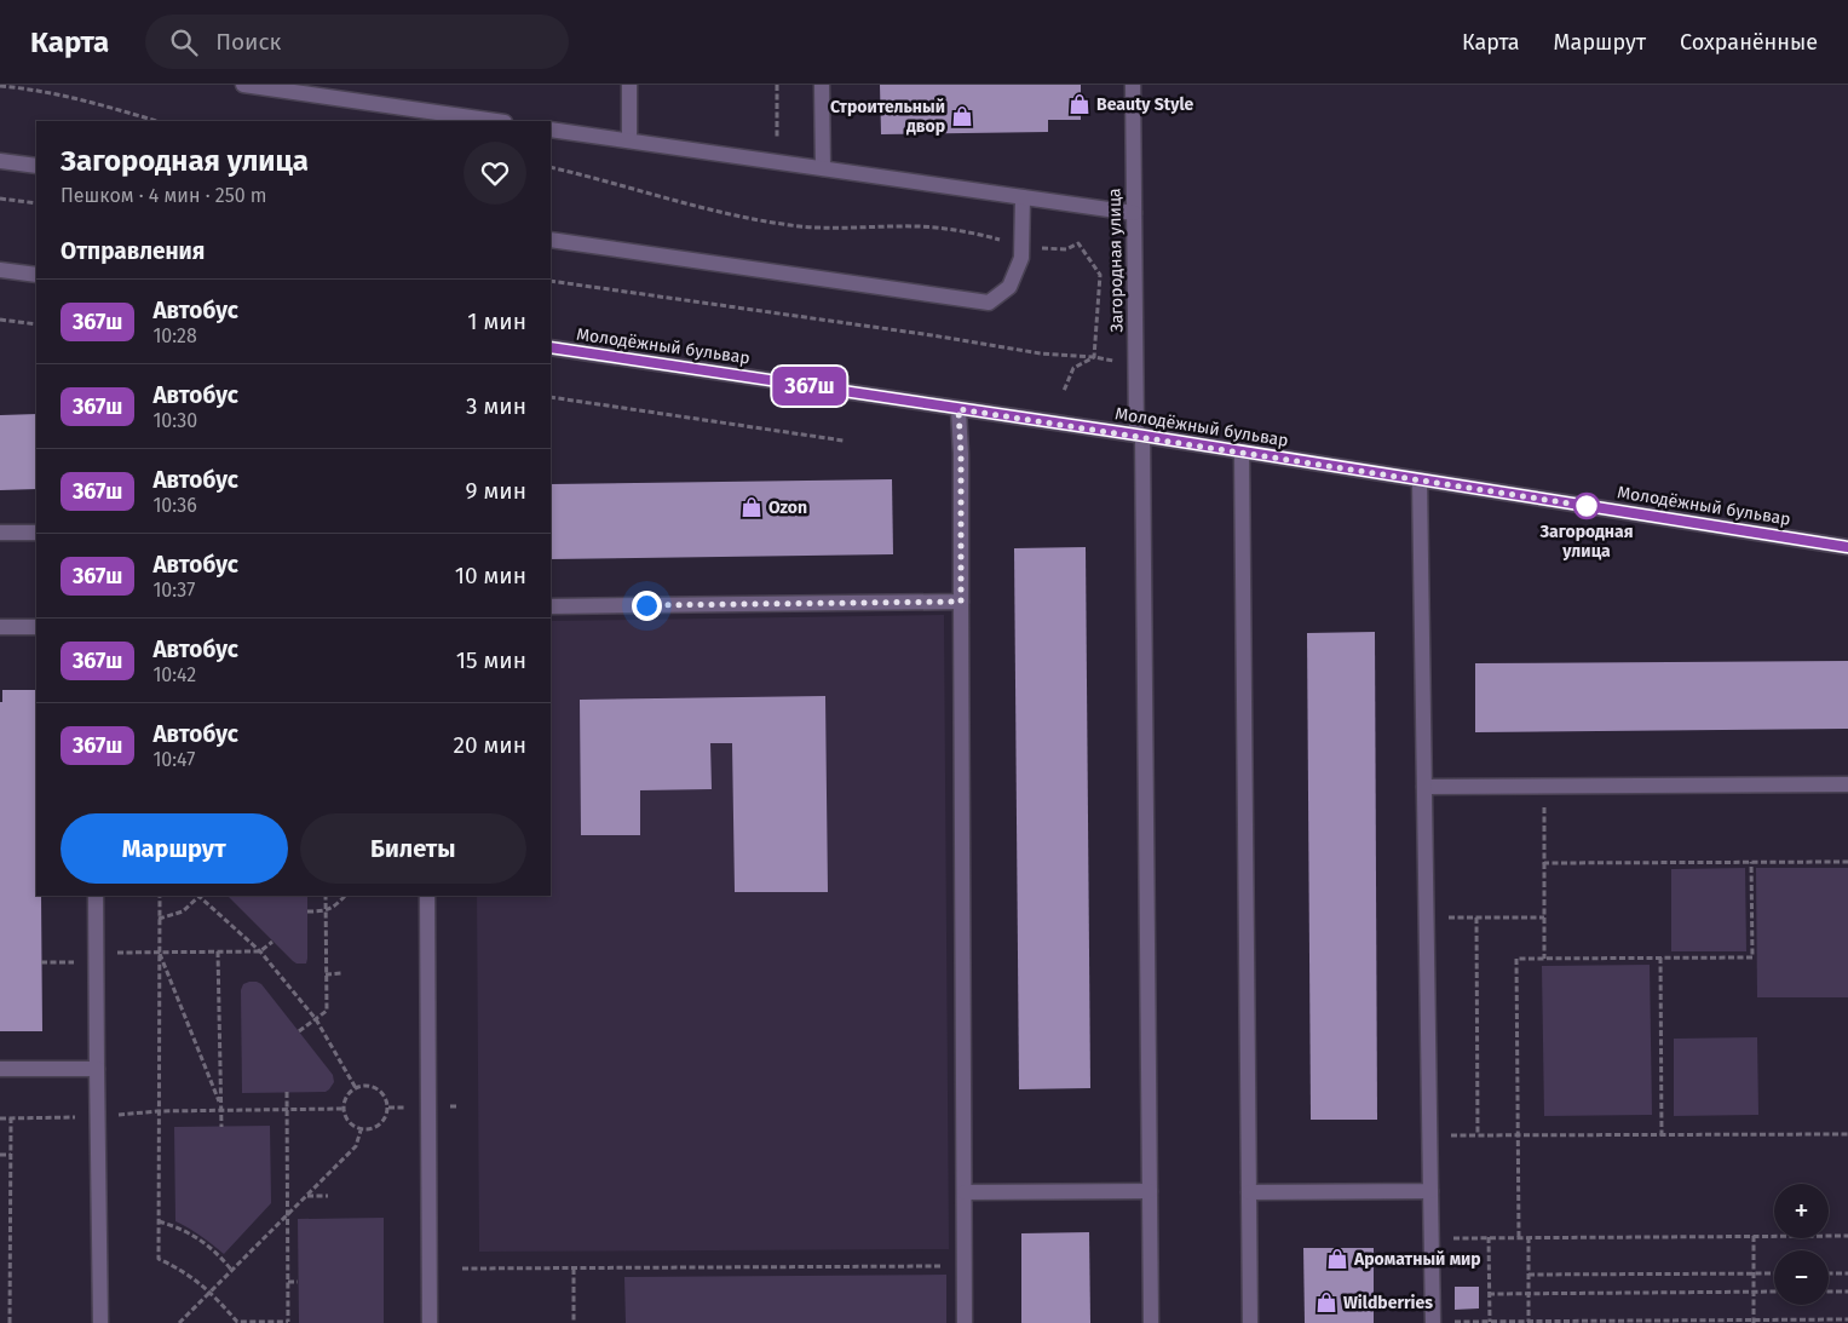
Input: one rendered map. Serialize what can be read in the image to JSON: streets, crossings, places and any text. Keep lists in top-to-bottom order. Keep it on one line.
{"streets":{"street":["Загородная улица","Молодёжный бульвар"]},"crossings":[["Загородная улица","Молодёжный бульвар"]],"places":{"shop":["Beauty Style","Строительный двор","Ozon","Ароматный мир","Wildberries"],"other":["Загородная улица"]},"lines":["bus line 367ш"],"page":{"header":"Карта","search":"Поиск","nav":["Карта","Маршрут","Сохранённые"],"on_map":"367ш","heading":[["Загородная улица","Пешком · 4 мин · 250 m"],"Отправления"],"list":[{"mark":"367ш","name":"Автобус","note":"10:28","value":"1 мин"},{"mark":"367ш","name":"Автобус","note":"10:30","value":"3 мин"},{"mark":"367ш","name":"Автобус","note":"10:36","value":"9 мин"},{"mark":"367ш","name":"Автобус","note":"10:37","value":"10 мин"},{"mark":"367ш","name":"Автобус","note":"10:42","value":"15 мин"},{"mark":"367ш","name":"Автобус","note":"10:47","value":"20 мин"}],"buttons":["Маршрут","Билеты"],"map_buttons":["+","−"]}}
